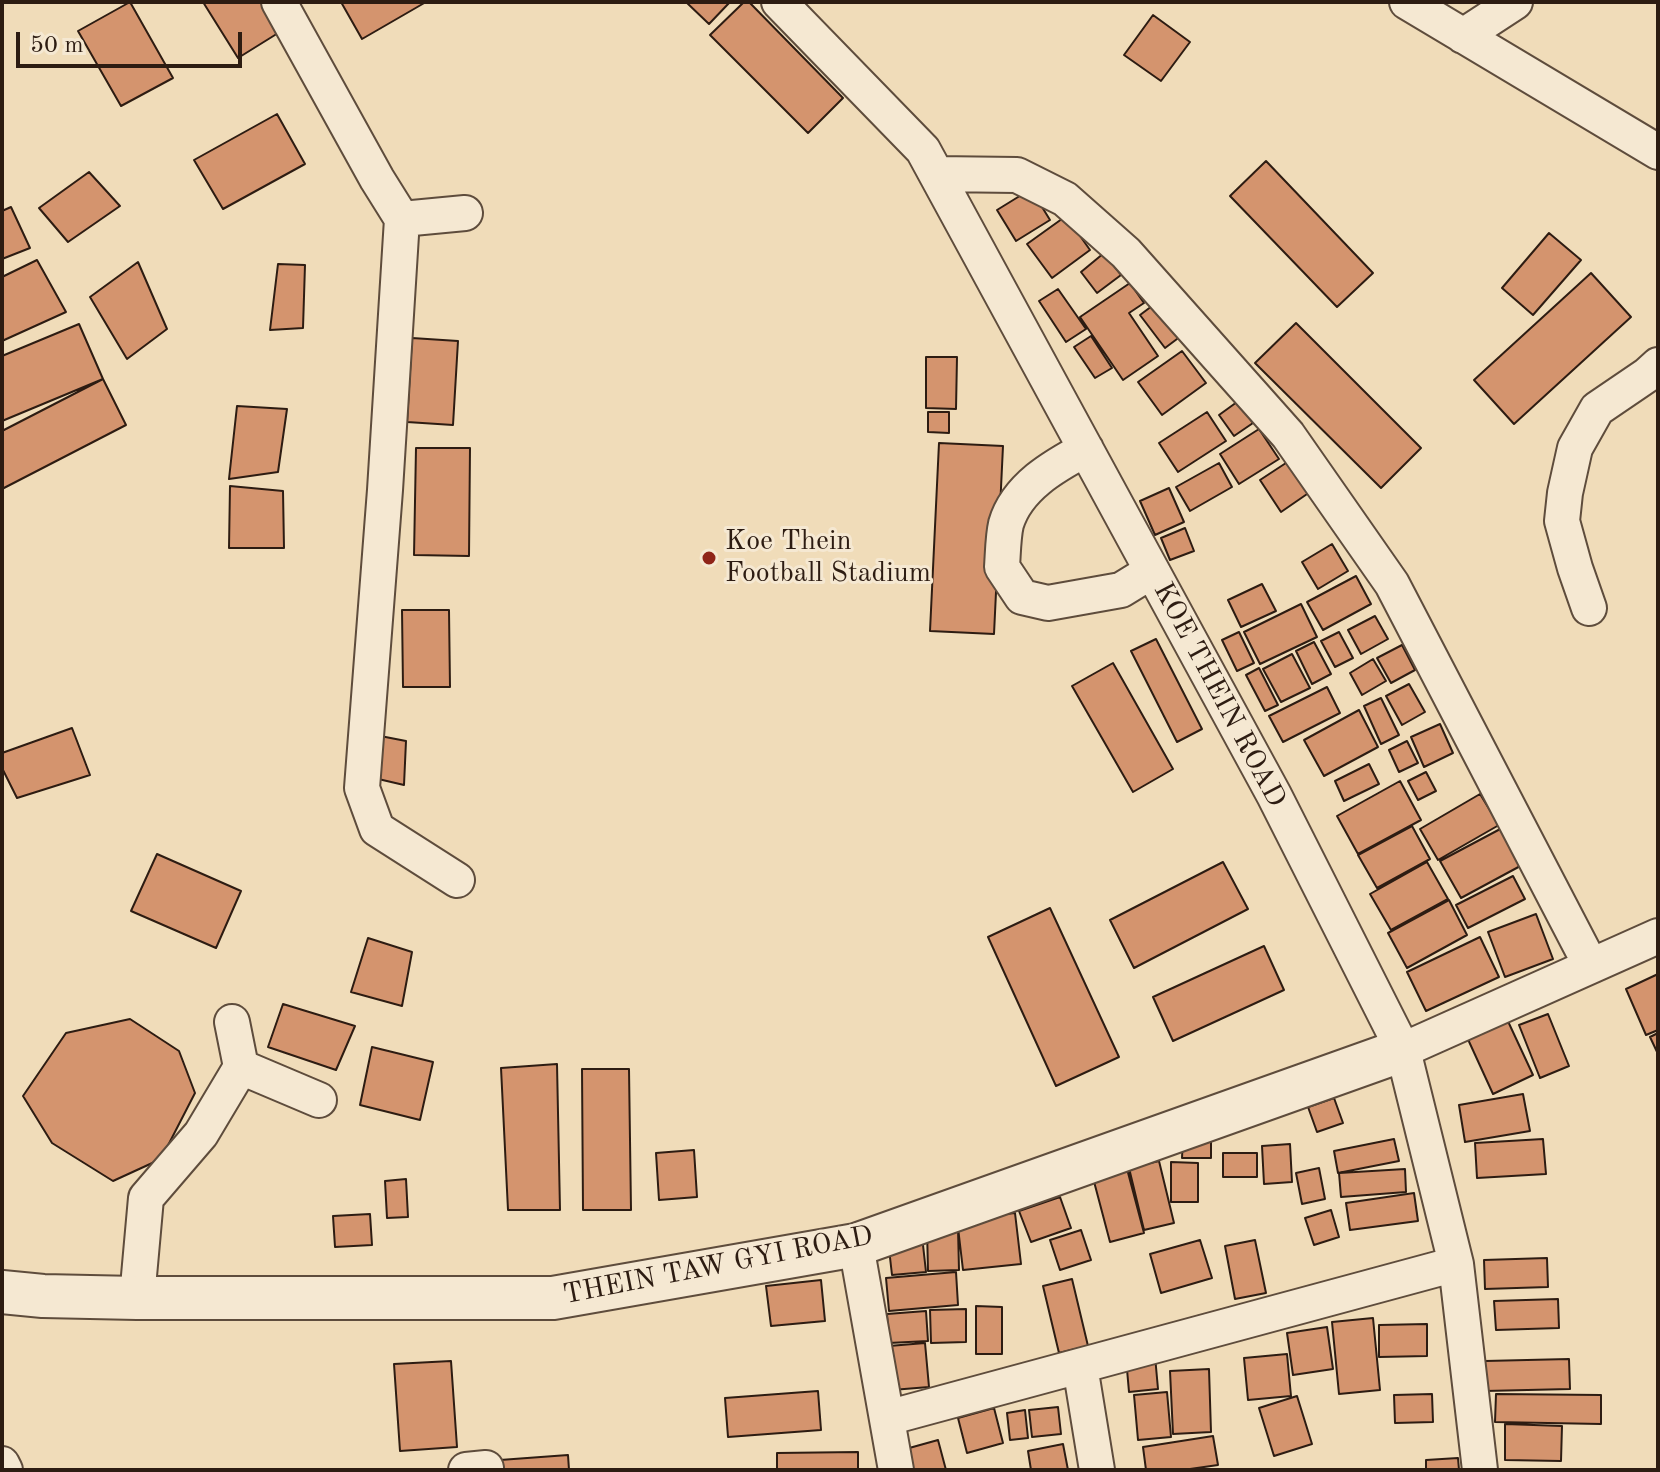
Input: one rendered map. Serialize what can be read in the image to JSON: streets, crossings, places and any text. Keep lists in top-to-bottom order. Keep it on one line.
{"streets":{"street":["KOE THEIN ROAD","THEIN TAW GYI ROAD"]},"crossings":[["KOE THEIN ROAD","THEIN TAW GYI ROAD"]],"places":["Koe Thein Football Stadium"],"scale_bar":"50 m"}
